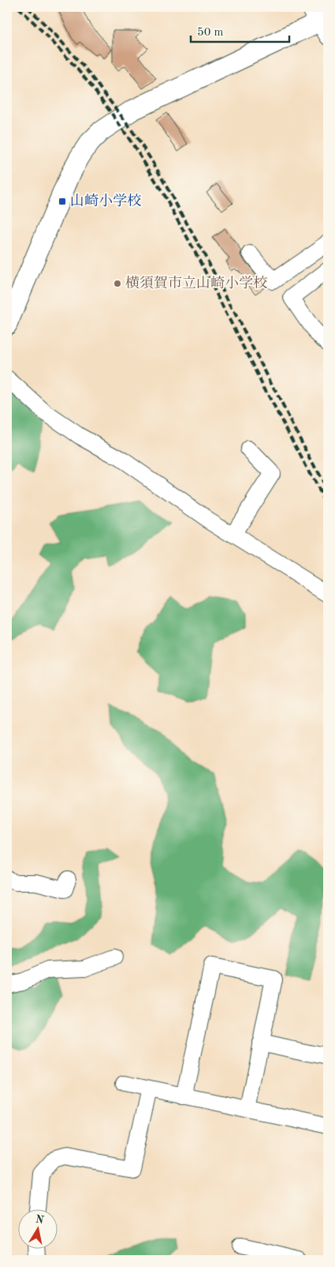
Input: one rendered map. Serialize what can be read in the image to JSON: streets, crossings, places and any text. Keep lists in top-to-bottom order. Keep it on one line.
{"places":{"transit":["山崎小学校"],"other":["横須賀市立山崎小学校"]},"scale_bar":"50 m","north":"top"}
